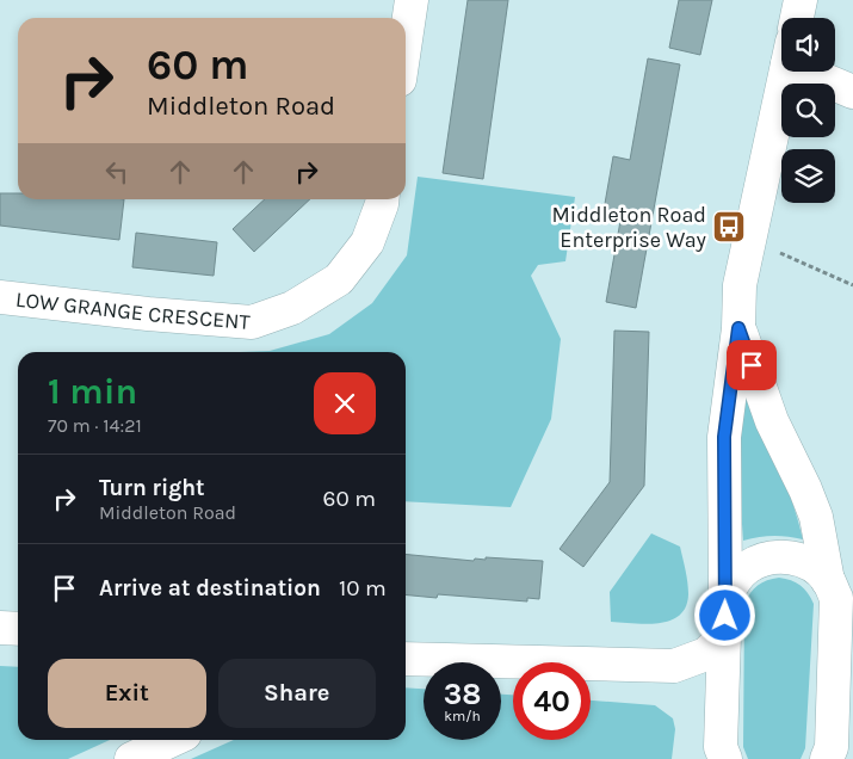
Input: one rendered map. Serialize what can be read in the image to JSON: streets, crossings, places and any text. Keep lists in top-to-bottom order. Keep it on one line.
{"streets":{"street":["LOW GRANGE CRESCENT"]},"places":{"bus stop":["Middleton Road Enterprise Way"]},"page":{"turn":["60 m","Middleton Road"],"heading":["1 min","70 m · 14:21"],"list":[{"name":"Turn right","note":"Middleton Road","value":"60 m"},{"name":"Arrive at destination","value":"10 m"}],"buttons":["Exit","Share"],"speed":"38 km/h","limit":"40"}}
